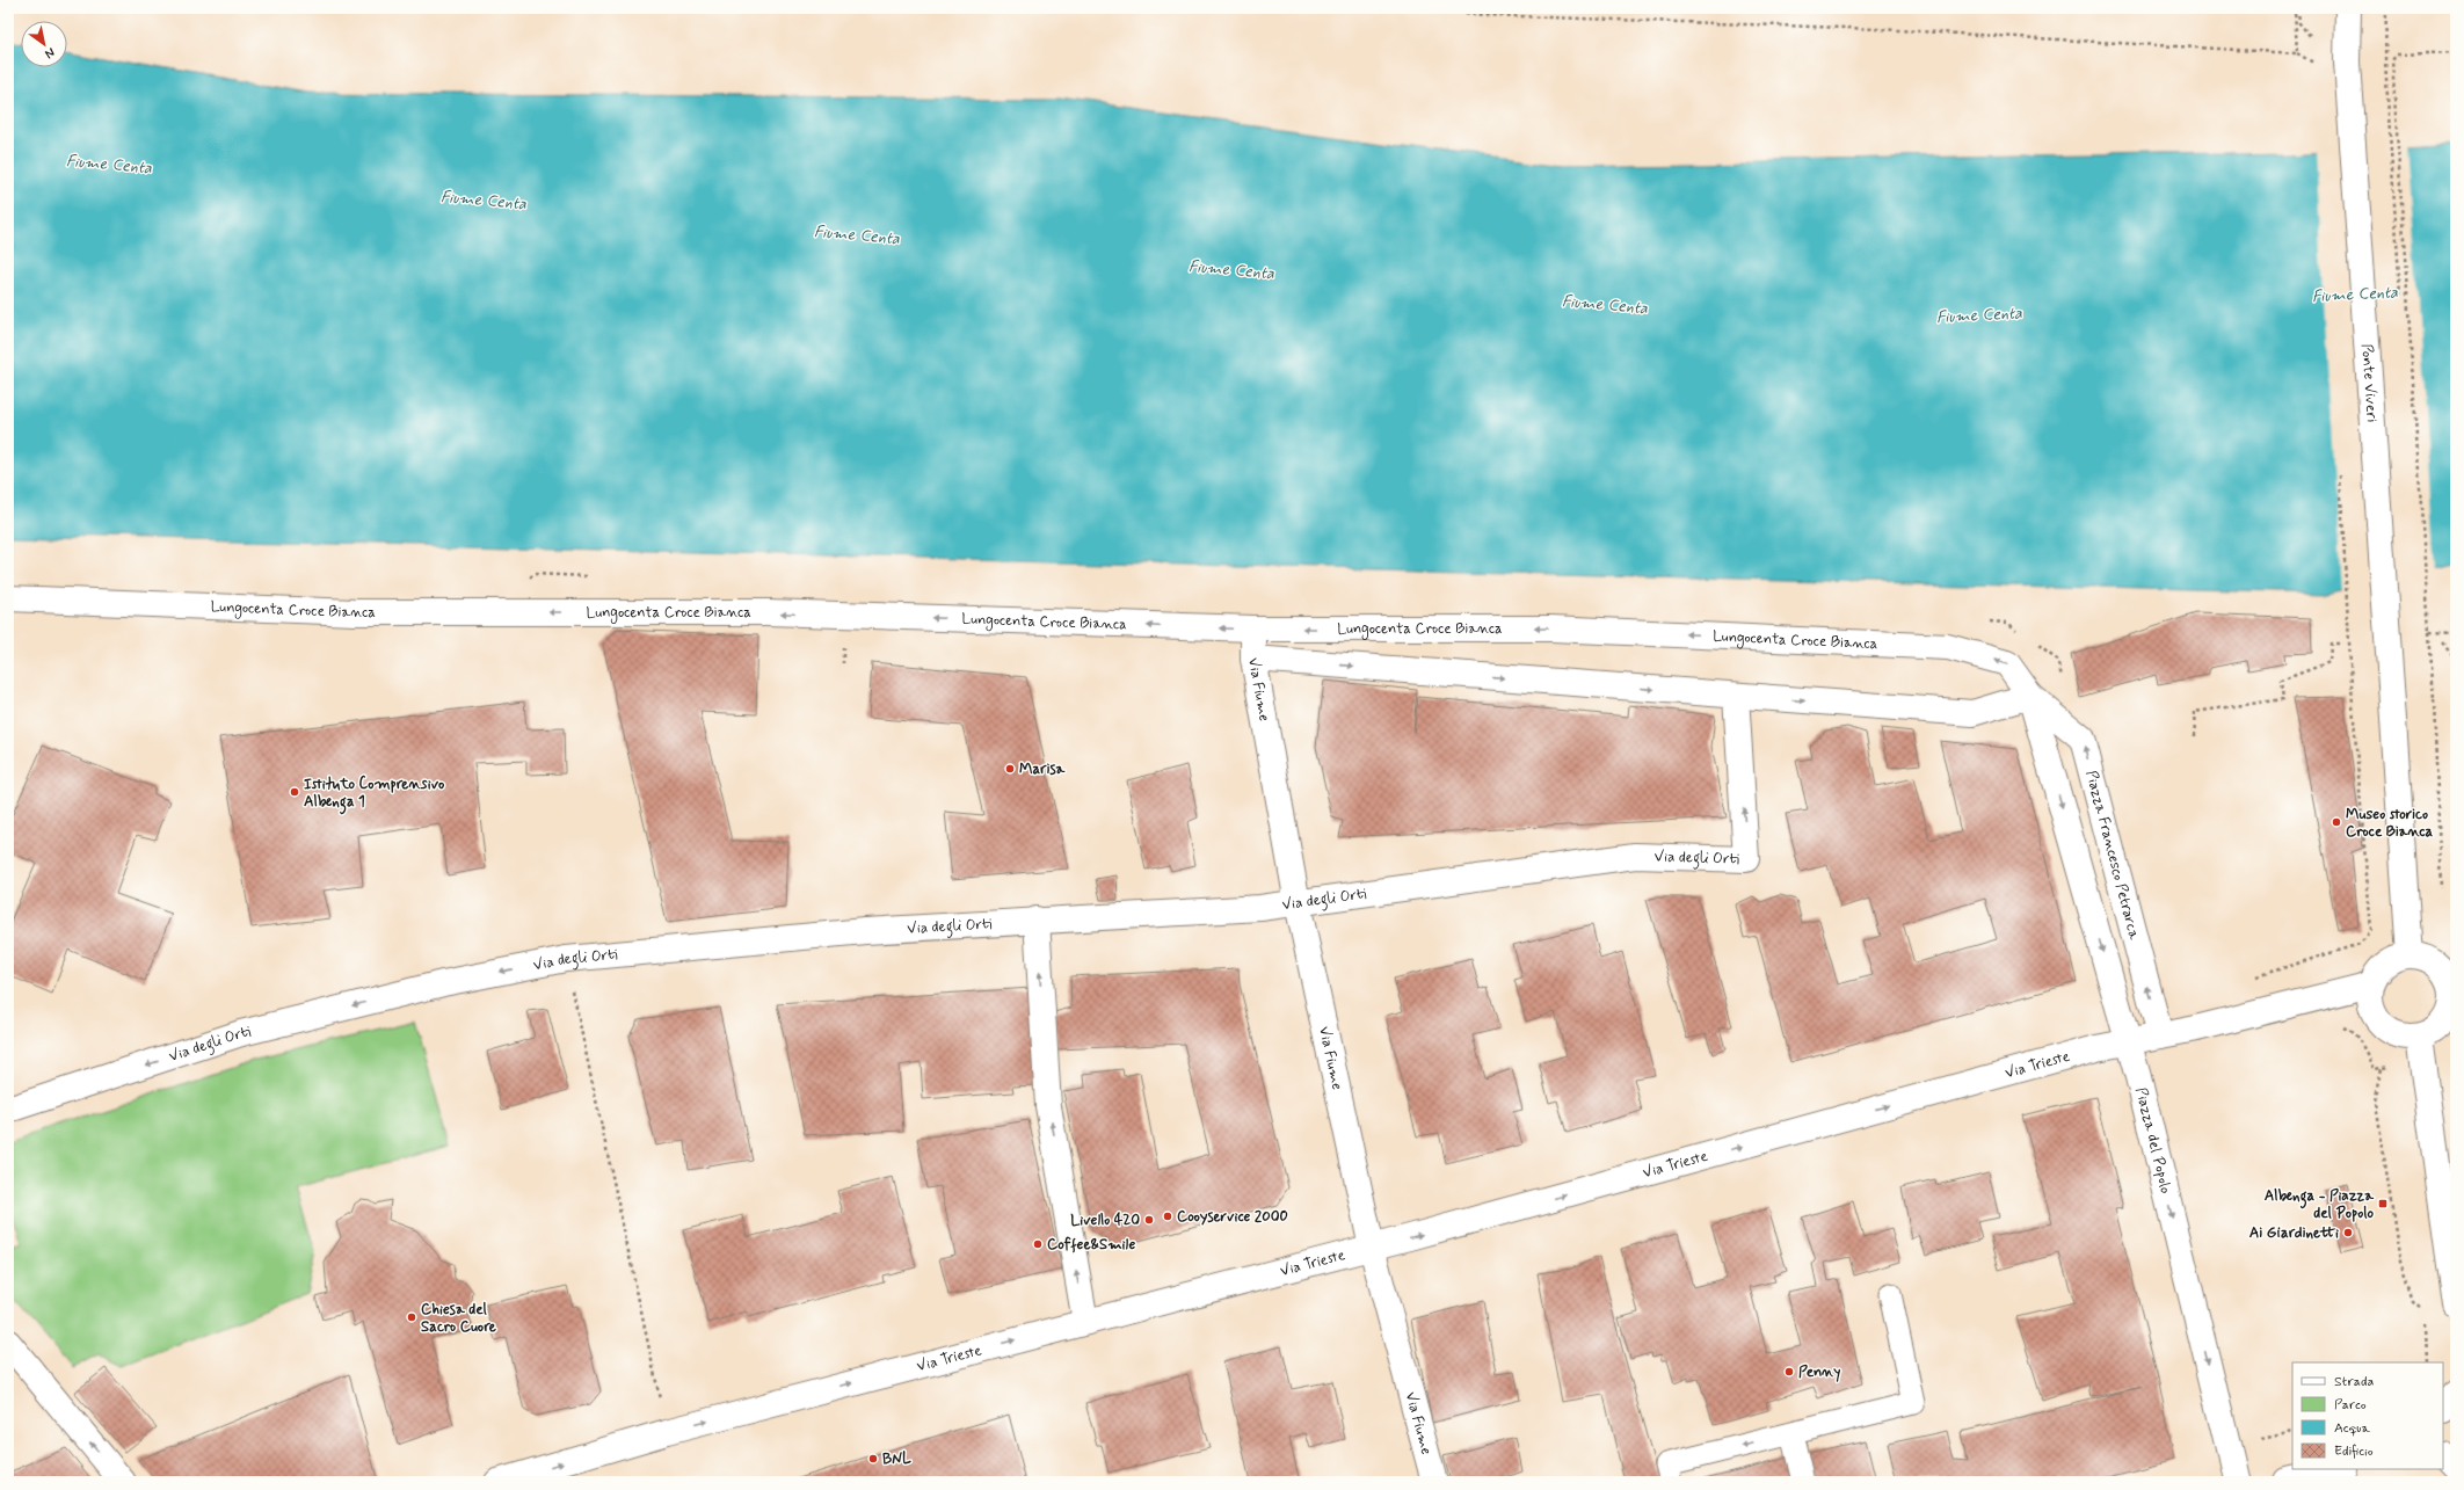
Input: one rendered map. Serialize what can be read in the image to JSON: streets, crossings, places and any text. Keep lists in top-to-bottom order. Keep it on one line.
{"streets":{"street":["Ponte Viveri","Lungocenta Croce Bianca","Via Fiume","Piazza Francesco Petrarca","Via degli Orti","Via Trieste","Piazza del Popolo"]},"crossings":[["Lungocenta Croce Bianca","Via Fiume"],["Lungocenta Croce Bianca","Piazza Francesco Petrarca"],["Lungocenta Croce Bianca","Piazza del Popolo"],["Via Fiume","Via degli Orti"],["Via Fiume","Via Trieste"],["Piazza Francesco Petrarca","Piazza del Popolo"],["Via Trieste","Piazza del Popolo"]],"one_way":["Piazza Francesco Petrarca","Via Trieste","Piazza del Popolo"],"water":["Fiume Centa"],"places":{"other":["Marisa","Istituto Comprensivo Albenga 1","Museo storico Croce Bianca","Cooyservice 2000","Livello 420","Ai Giardinetti","Coffee&Smile","Chiesa del Sacro Cuore","Penny","BNL"],"transit":["Albenga - Piazza del Popolo"]},"legend":["Strada","Parco","Acqua","Edificio"],"north":"bottom right"}
